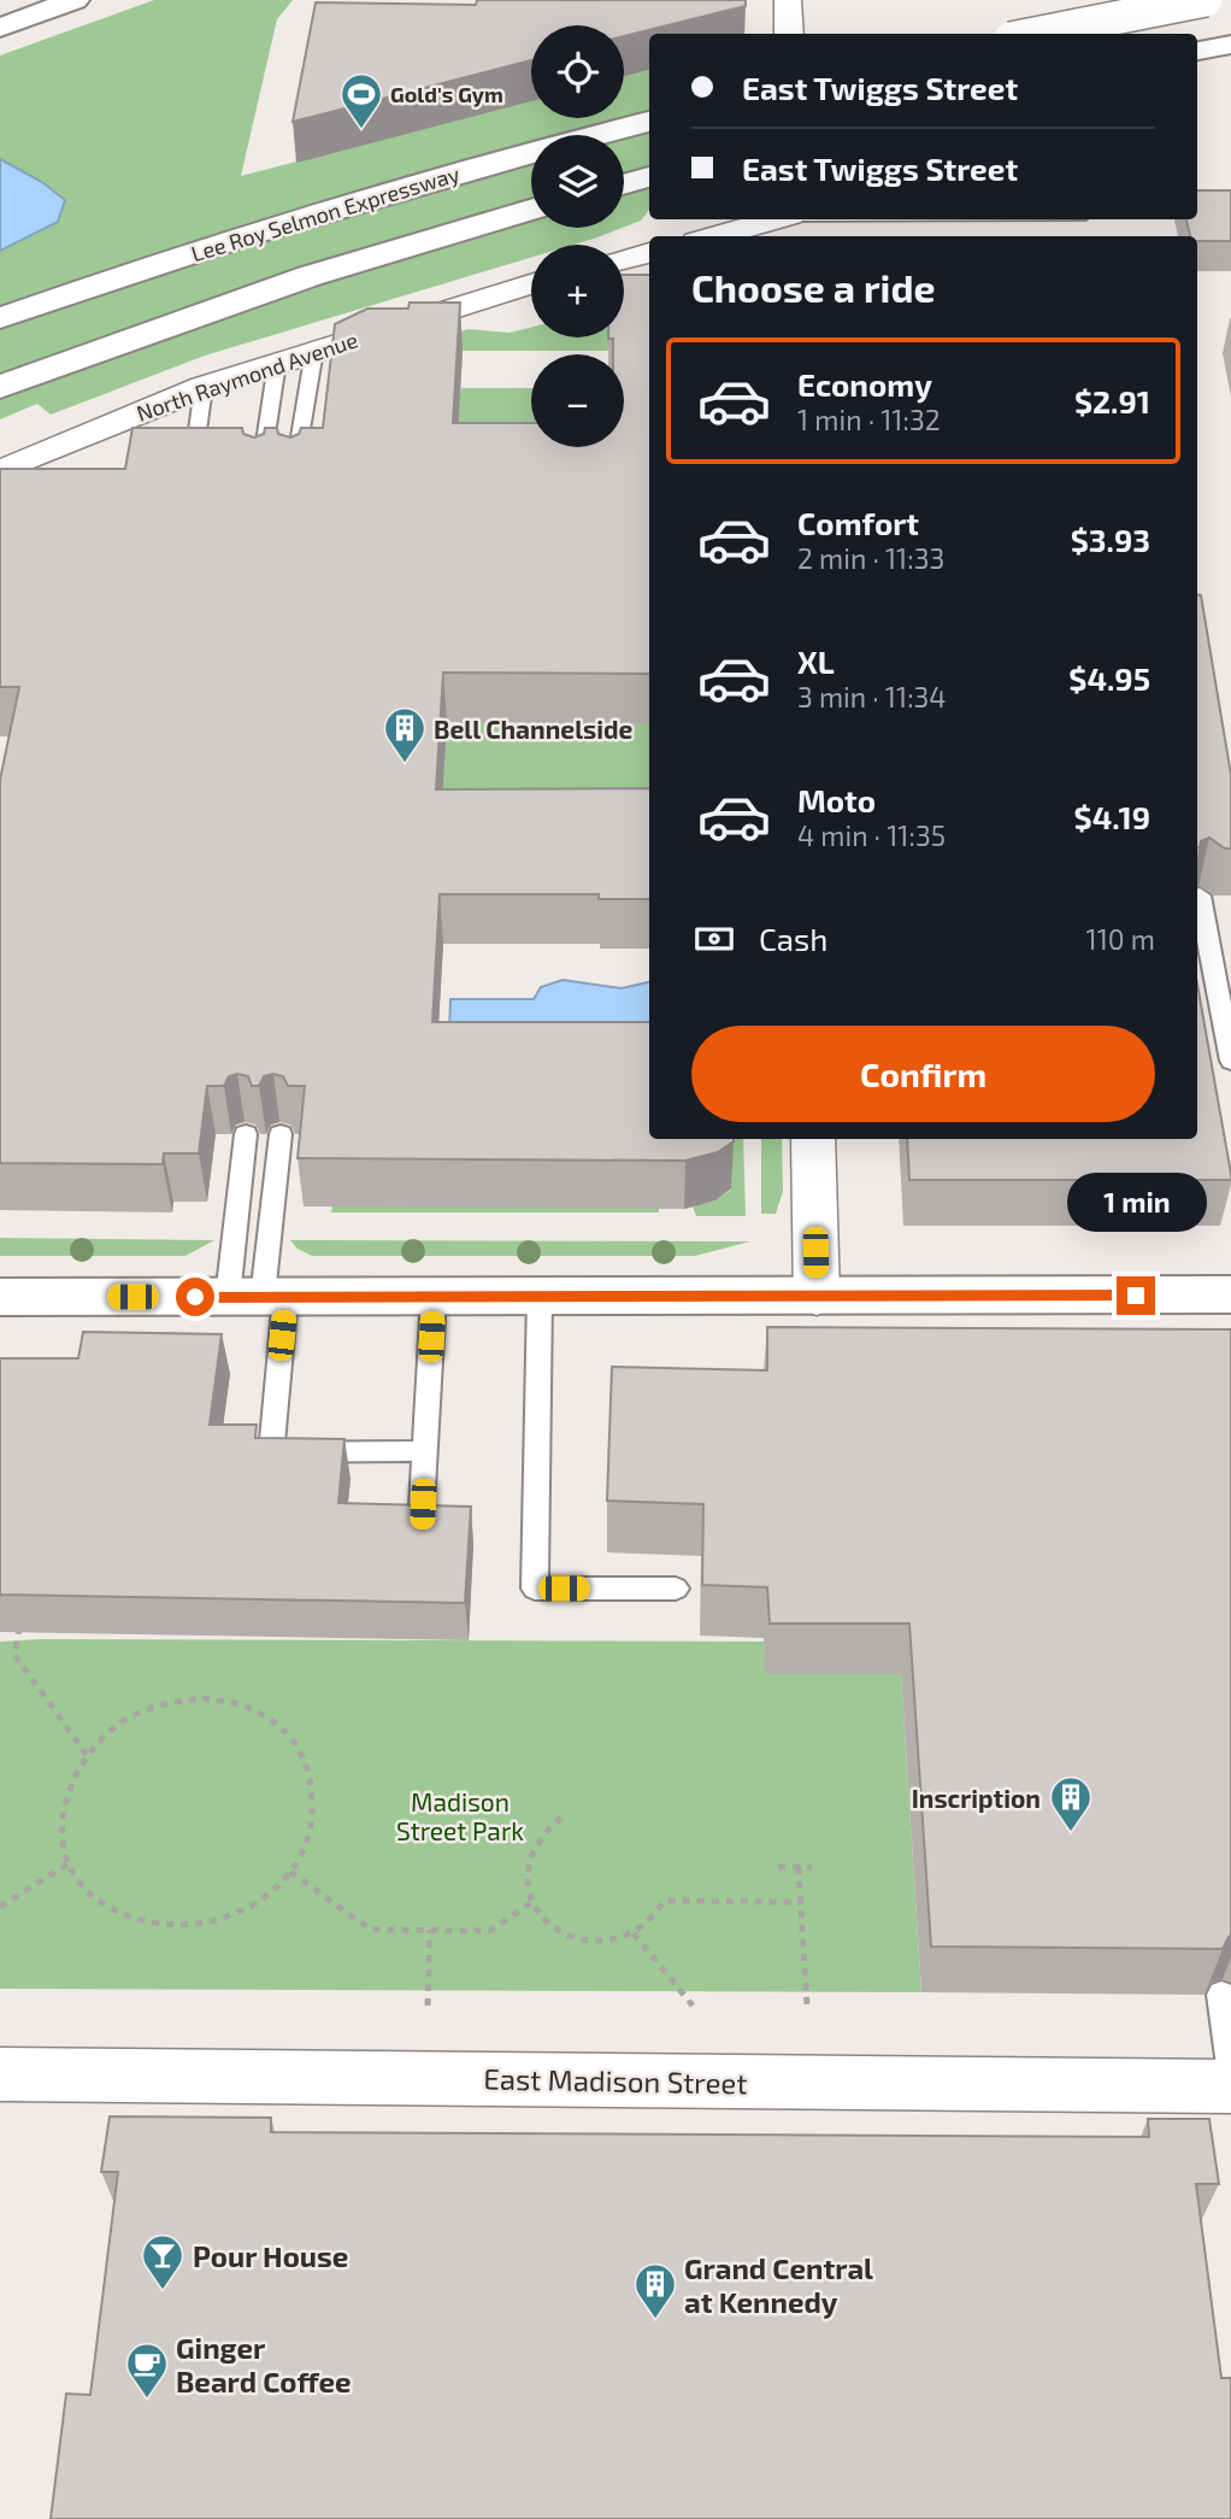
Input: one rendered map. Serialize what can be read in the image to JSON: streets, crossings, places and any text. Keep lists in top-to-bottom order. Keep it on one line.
{"streets":{"main road":["Lee Roy Selmon Expressway"],"street":["North Raymond Avenue","East Madison Street"]},"parks":["Madison Street Park"],"places":{"sports":["Gold's Gym"],"building":["Bell Channelside","Inscription","Grand Central at Kennedy"],"bar":["Pour House"],"cafe":["Ginger Beard Coffee"]},"page":{"map_buttons":["+","−"],"banner":["East Twiggs Street","East Twiggs Street"],"heading":"Choose a ride","list":[{"name":"Economy","note":"1 min · 11:32","value":"$2.91"},{"name":"Comfort","note":"2 min · 11:33","value":"$3.93"},{"name":"XL","note":"3 min · 11:34","value":"$4.95"},{"name":"Moto","note":"4 min · 11:35","value":"$4.19"}],"pay":["Cash","110 m"],"buttons":"Confirm","bubble":"1 min"}}
